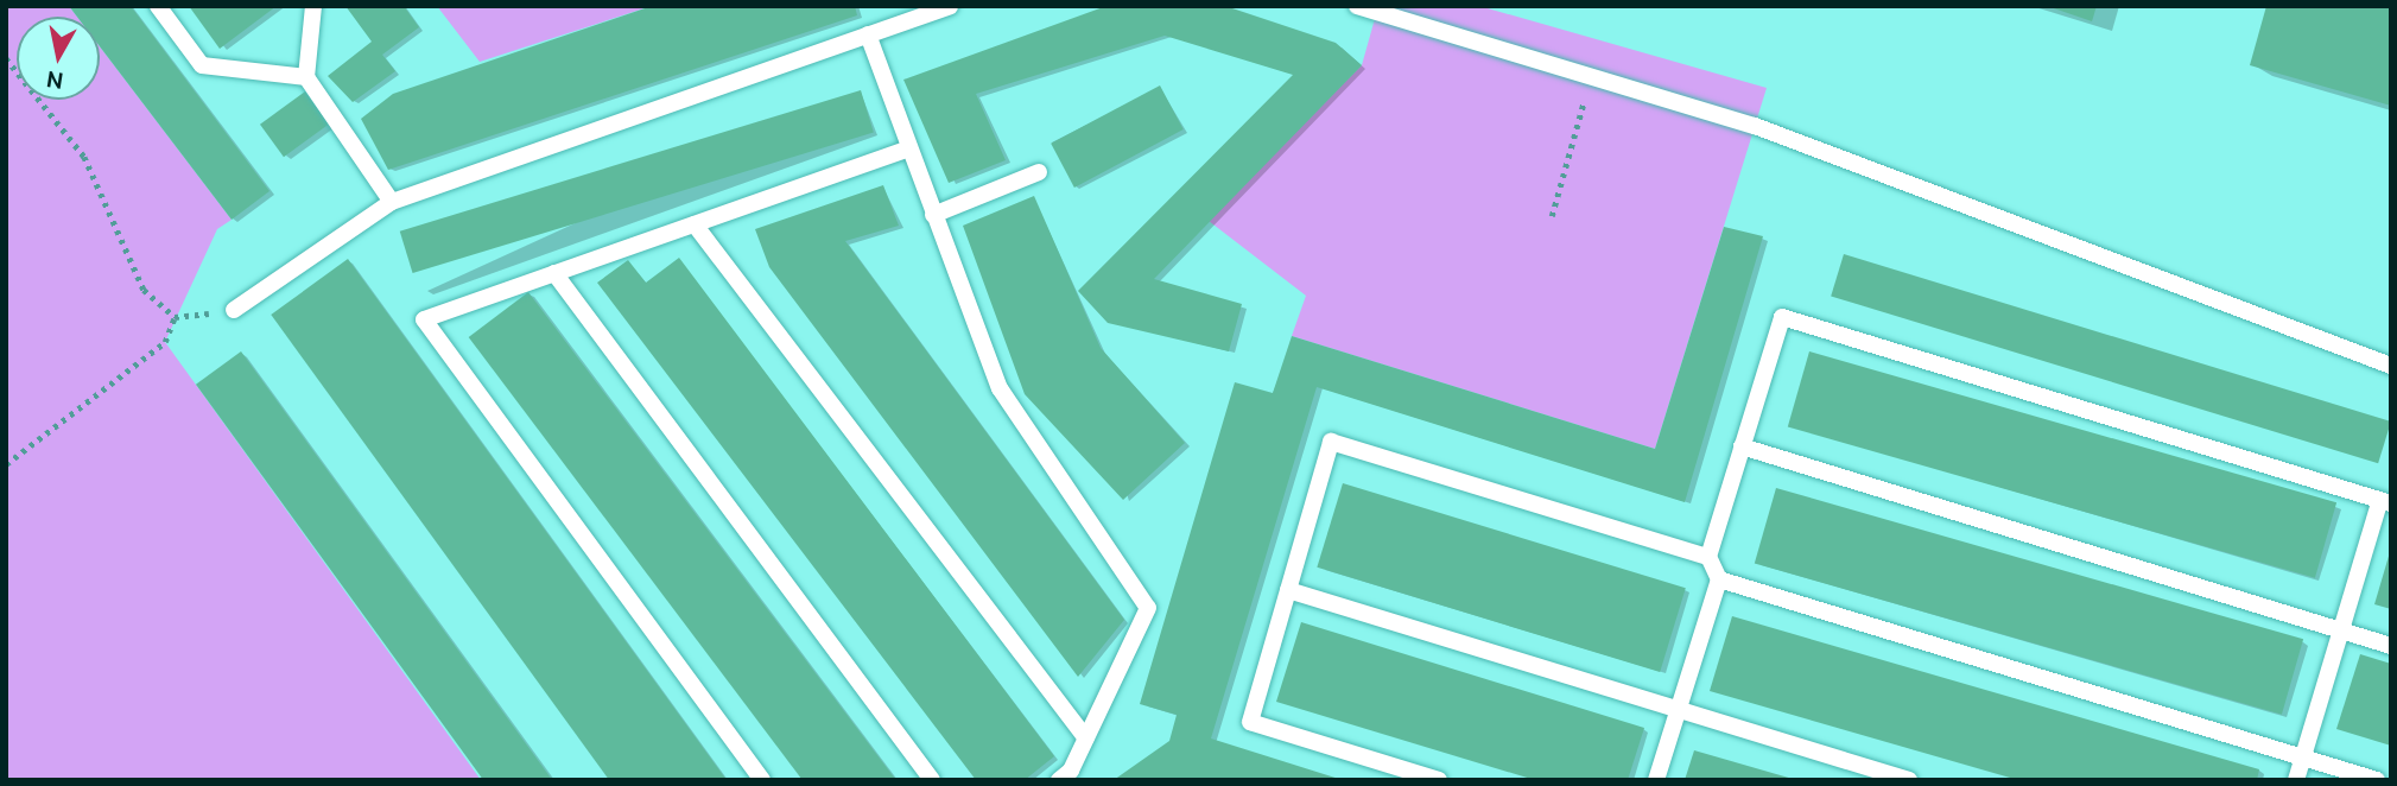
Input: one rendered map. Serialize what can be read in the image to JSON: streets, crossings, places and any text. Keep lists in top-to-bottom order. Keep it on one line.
{"north":"bottom"}
